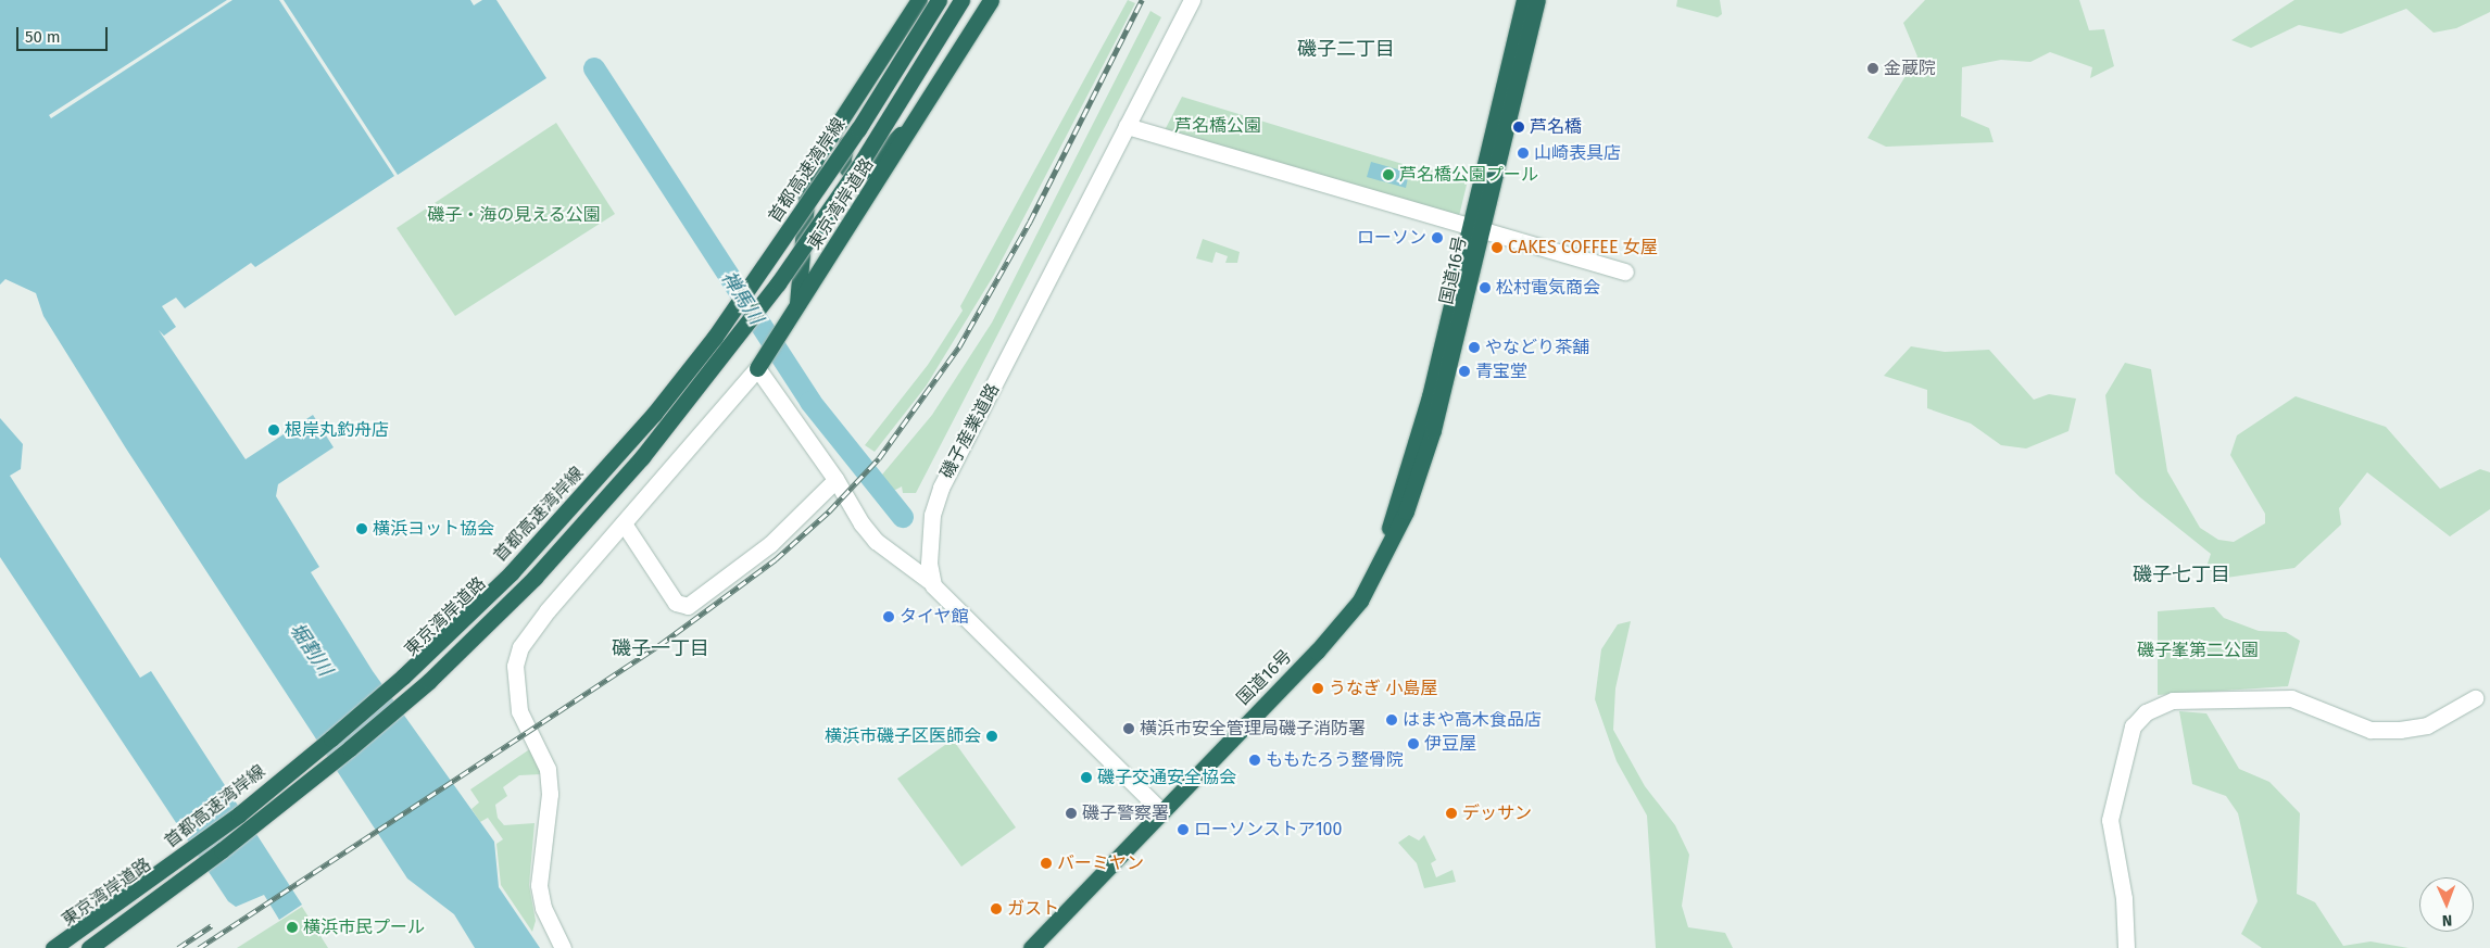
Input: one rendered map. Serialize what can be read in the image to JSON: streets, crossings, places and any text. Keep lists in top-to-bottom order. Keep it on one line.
{"streets":{"highway":["首都高速湾岸線","東京湾岸道路","国道16号"],"street":["磯子産業道路"]},"districts":["磯子二丁目","磯子七丁目","磯子一丁目"],"water":["禅馬川","堀割川"],"parks":["芦名橋公園","磯子・海の見える公園","磯子峯第二公園"],"places":["金蔵院","芦名橋","山崎表具店","芦名橋公園プール","ローソン","CAKES COFFEE 女屋","松村電気商会","やなどり茶舗","青宝堂","根岸丸釣舟店","横浜ヨット協会","タイヤ館","うなぎ 小島屋","はまや高木食品店","横浜市安全管理局磯子消防署","横浜市磯子区医師会","伊豆屋","ももたろう整骨院","磯子交通安全協会","磯子警察署","デッサン","ローソンストア100","バーミヤン","ガスト","横浜市民プール"],"scale_bar":"50 m","north":"bottom"}
